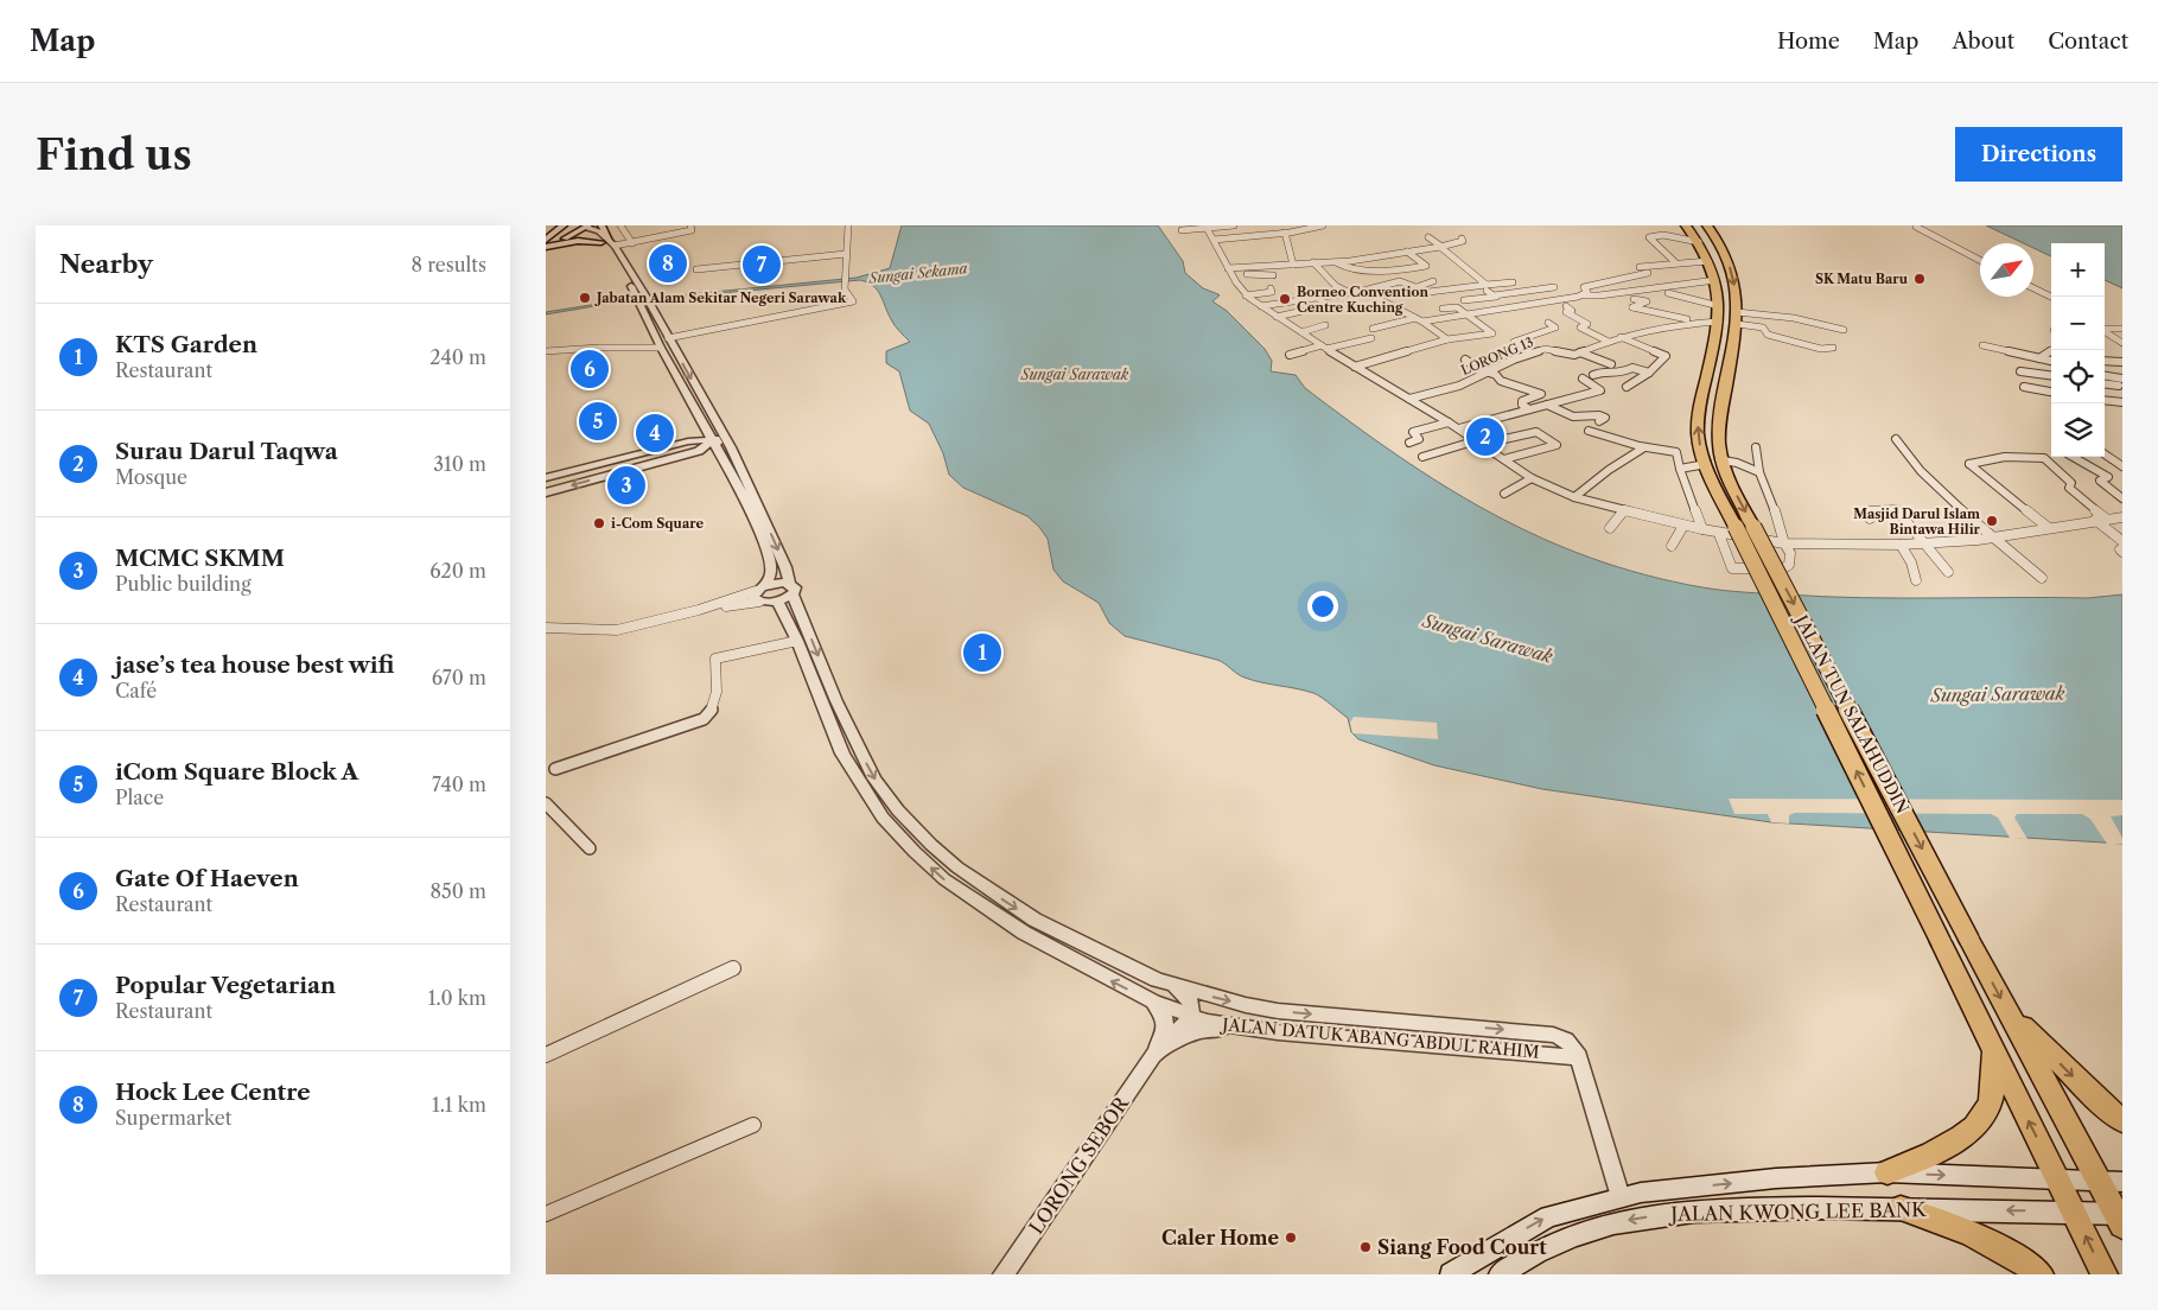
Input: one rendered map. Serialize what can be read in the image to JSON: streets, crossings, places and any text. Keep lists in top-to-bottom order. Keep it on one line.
{"streets":{"highway":["JALAN TUN SALAHUDDIN"],"main road":["JALAN KWONG LEE BANK"],"street":["LORONG 13","JALAN DATUK ABANG ABDUL RAHIM","LORONG SEBOR"]},"crossings":[["JALAN TUN SALAHUDDIN","JALAN KWONG LEE BANK"]],"water":["Sungai Sekama","Sungai Sarawak"],"places":["SK Matu Baru","Jabatan Alam Sekitar Negeri Sarawak","Borneo Convention Centre Kuching","Masjid Darul Islam Bintawa Hilir","i-Com Square","Caler Home","Siang Food Court"],"north":"top right","page":{"header":"Map","nav":["Home","Map","About","Contact"],"buttons":"Directions","title":"Find us","heading":["Nearby","8 results"],"pins":["8","7","6","5","4","2","3","1"],"map_buttons":["+","−"],"list":[{"mark":"1","name":"KTS Garden","note":"Restaurant","value":"240 m"},{"mark":"2","name":"Surau Darul Taqwa","note":"Mosque","value":"310 m"},{"mark":"3","name":"MCMC SKMM","note":"Public building","value":"620 m"},{"mark":"4","name":"jase’s tea house best wifi","note":"Café","value":"670 m"},{"mark":"5","name":"iCom Square Block A","note":"Place","value":"740 m"},{"mark":"6","name":"Gate Of Haeven","note":"Restaurant","value":"850 m"},{"mark":"7","name":"Popular Vegetarian","note":"Restaurant","value":"1.0 km"},{"mark":"8","name":"Hock Lee Centre","note":"Supermarket","value":"1.1 km"}]}}
